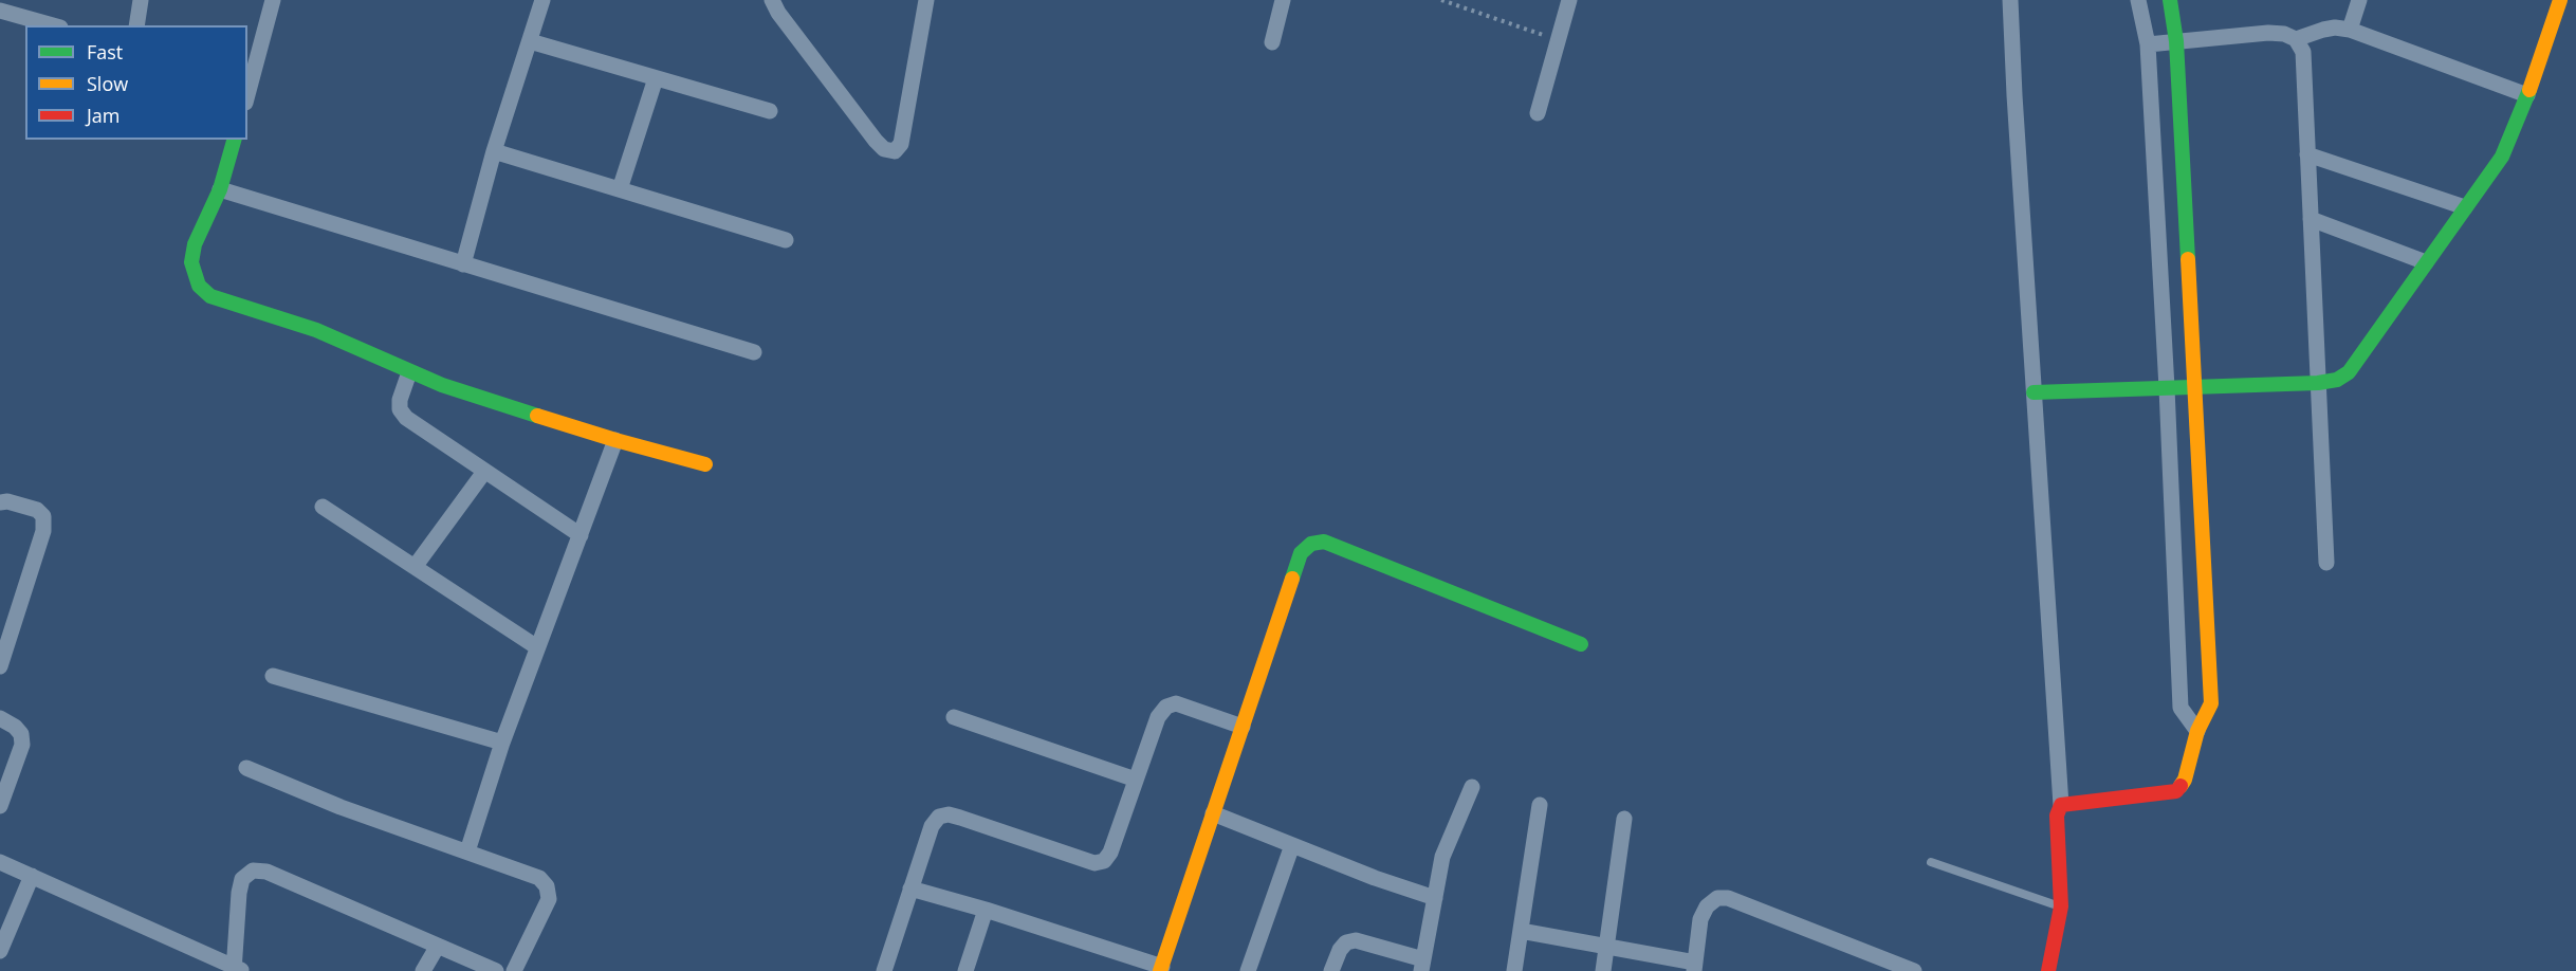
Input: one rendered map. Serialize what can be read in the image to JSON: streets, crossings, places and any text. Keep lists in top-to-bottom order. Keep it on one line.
{"legend":["Fast","Slow","Jam"]}
